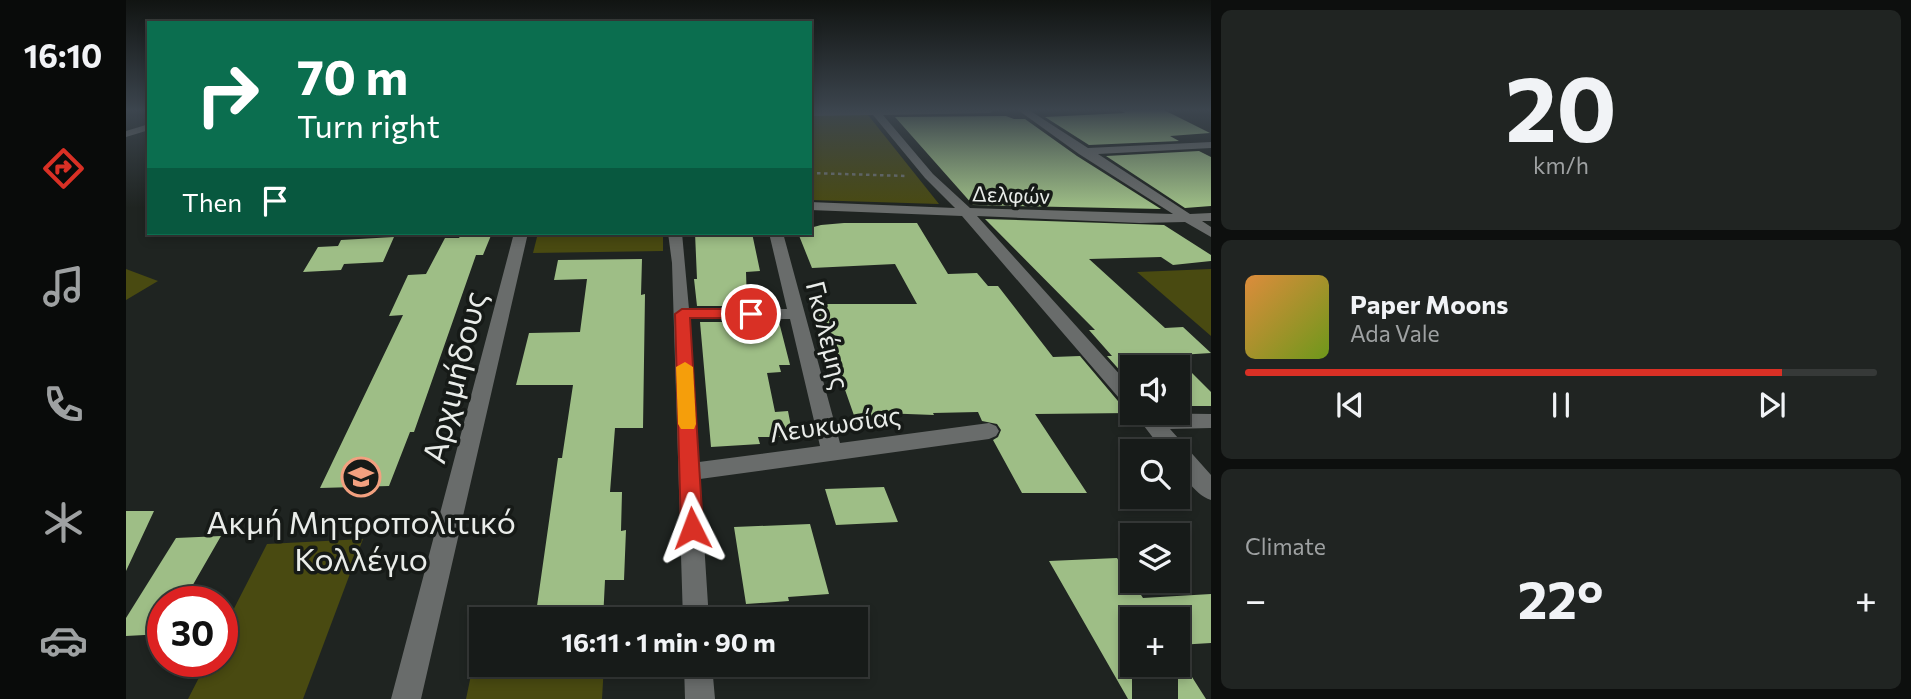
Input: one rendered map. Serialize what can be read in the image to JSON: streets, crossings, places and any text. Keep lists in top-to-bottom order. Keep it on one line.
{"streets":{"street":["Δελφών","Γκολέμης","Αρχιμήδους","Λευκωσίας"]},"crossings":[["Γκολέμης","Λευκωσίας"]],"places":{"school or university":["Ακμή Μητροπολιτικό Κολλέγιο"]},"page":{"tabs":"16:10","tile":[["20","km/h"],"Climate"],"turn":["70 m","Turn right"],"then":"Then","song":["Paper Moons","Ada Vale"],"map_buttons":"+","heat":["−","22°","+"],"limit":"30","trip":"16:11 · 1 min · 90 m"}}
